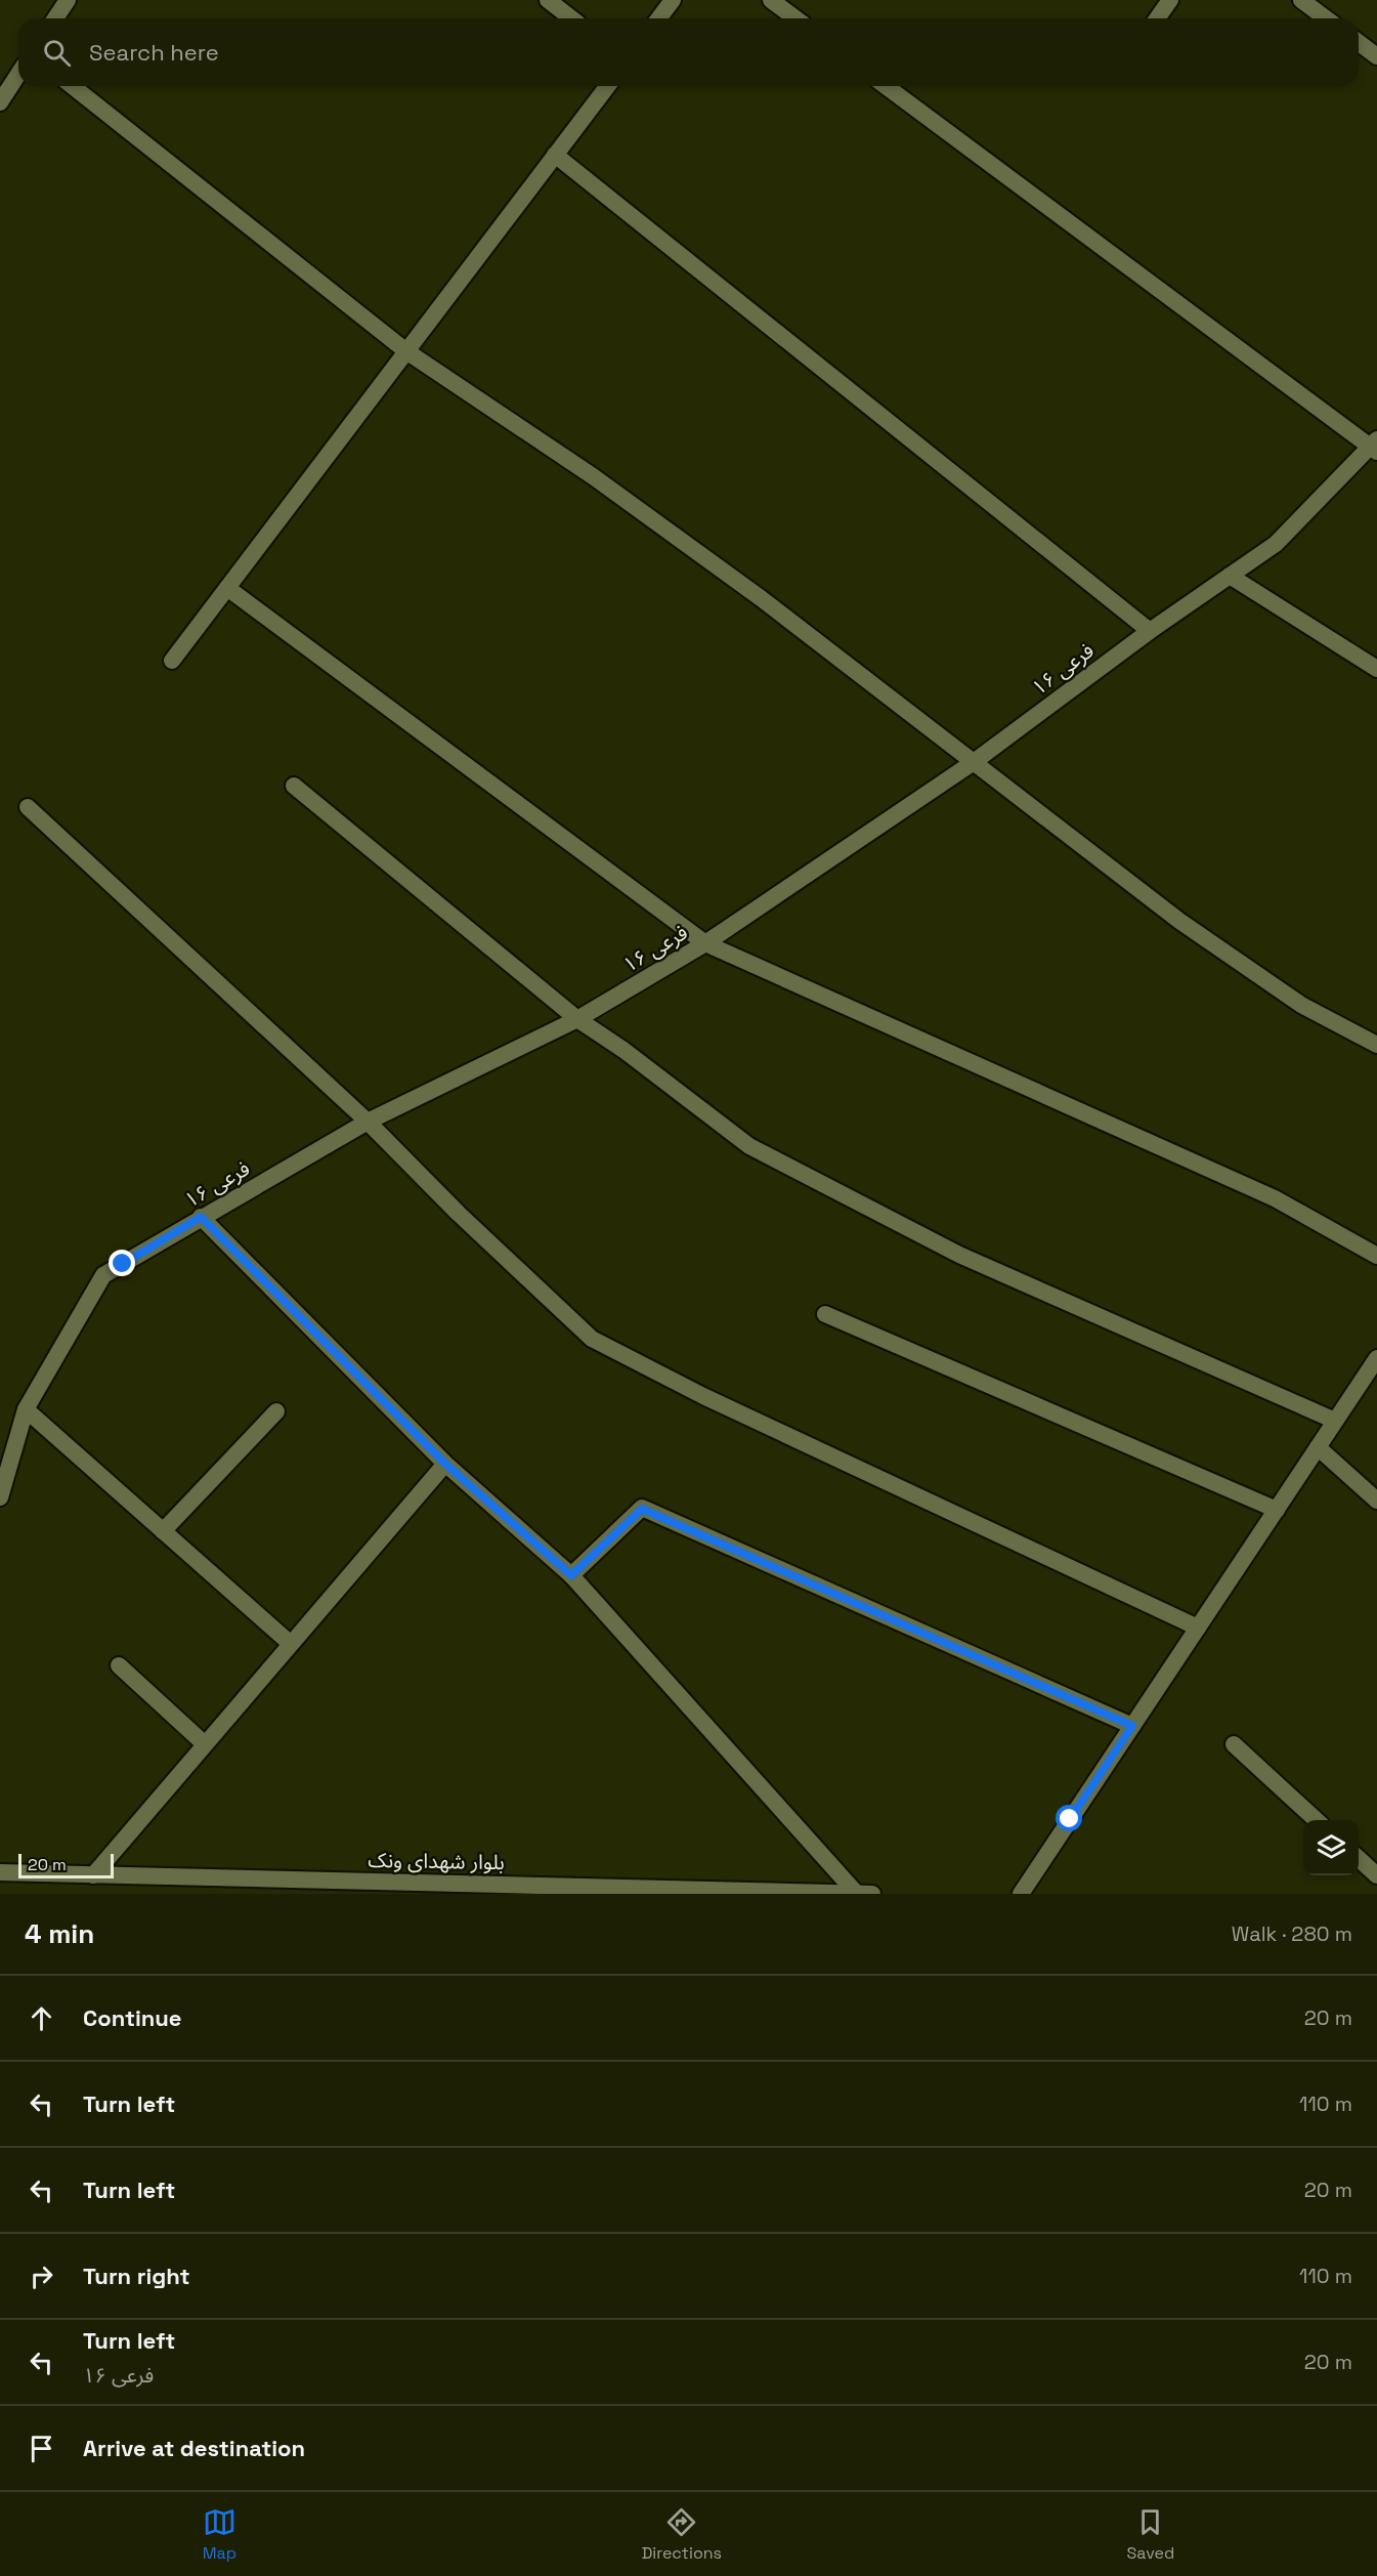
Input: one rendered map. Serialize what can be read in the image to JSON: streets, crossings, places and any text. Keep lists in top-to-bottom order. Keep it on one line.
{"streets":{"street":["فرعی ۱۶","بلوار شهدای ونک"]},"scale_bar":"20 m","page":{"search":"Search here","scale":"20 m","heading":["4 min","Walk · 280 m"],"list":[["Continue","20 m"],["Turn left","110 m"],["Turn left","20 m"],["Turn right","110 m"],["Turn left","فرعی ۱۶","20 m"],"Arrive at destination"],"nav":["Map","Directions","Saved"]}}
